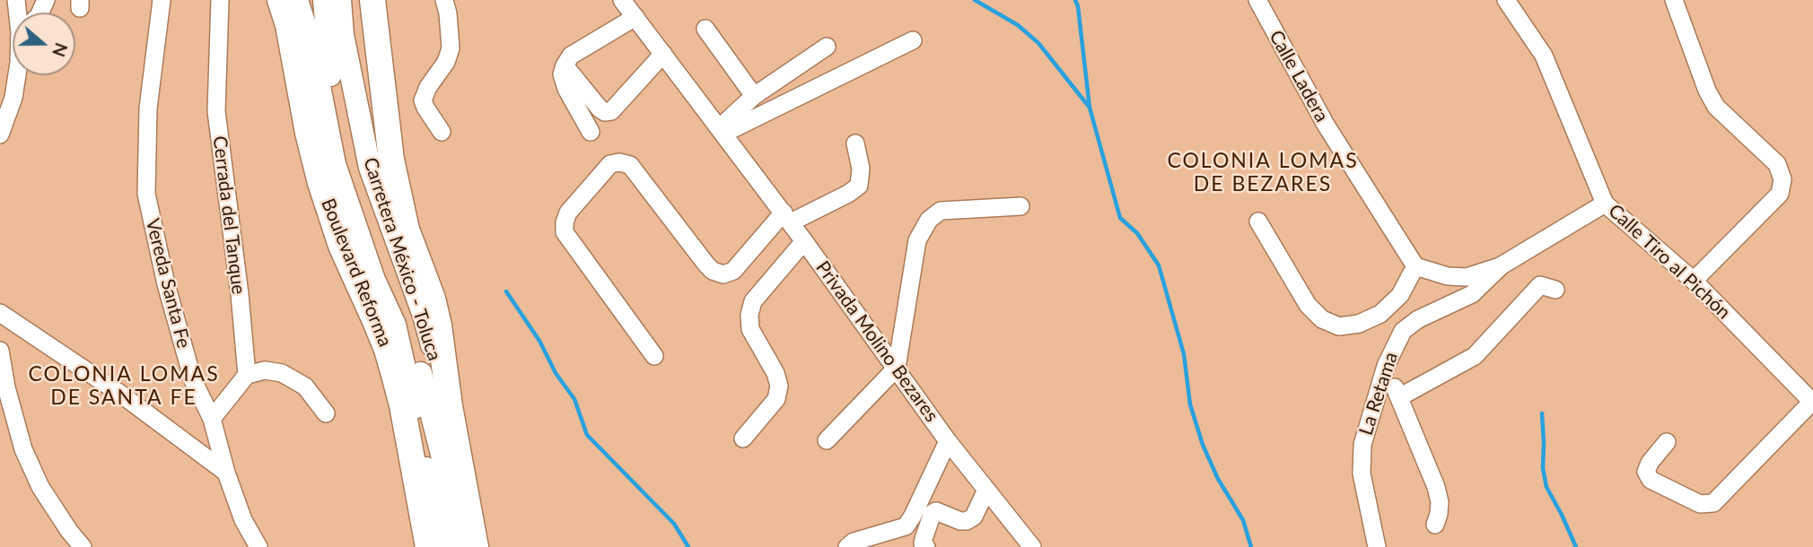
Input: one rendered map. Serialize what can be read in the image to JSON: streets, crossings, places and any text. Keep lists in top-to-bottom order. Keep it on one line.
{"streets":{"highway":["Boulevard Reforma"],"main road":["Carretera México - Toluca"],"street":["Calle Ladera","Cerrada del Tanque","Calle Tiro al Pichón","Vereda Santa Fe","Privada Molino Bezares","La Retama"]},"crossings":[["Calle Tiro al Pichón","La Retama"]],"districts":["COLONIA LOMAS DE BEZARES","COLONIA LOMAS DE SANTA FE"],"north":"right"}
